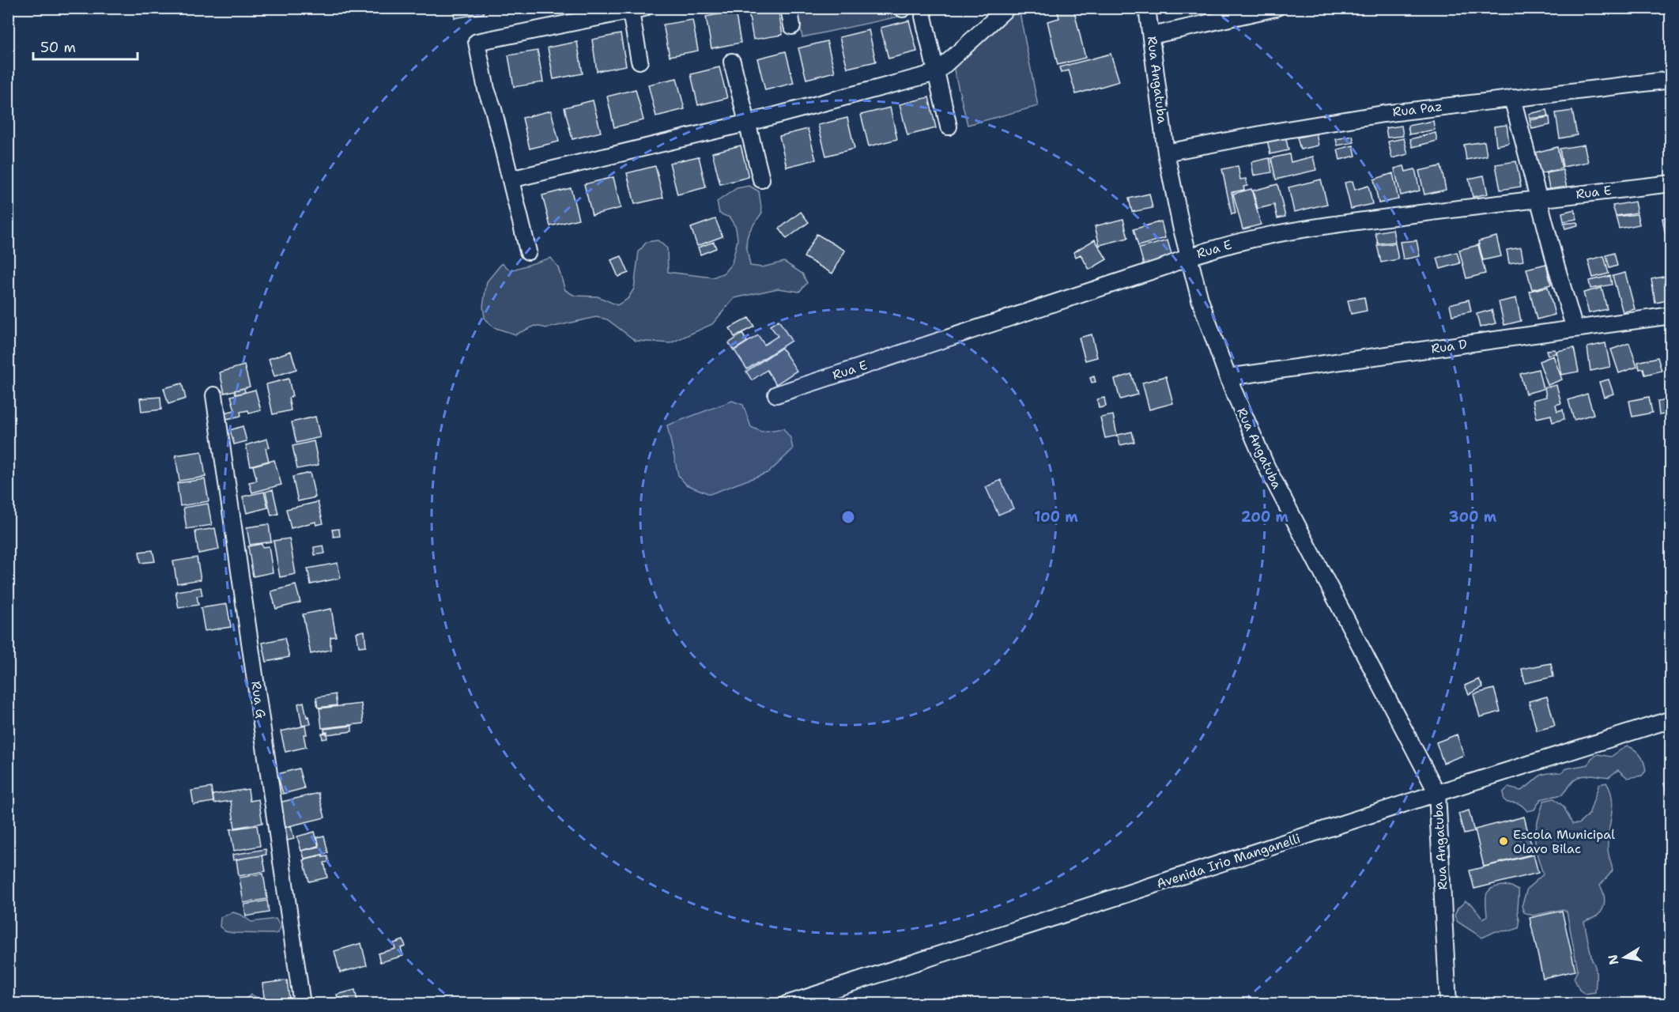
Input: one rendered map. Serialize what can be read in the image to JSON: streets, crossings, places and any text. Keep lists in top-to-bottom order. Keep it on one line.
{"streets":{"street":["Rua Angatuba","Rua Paz","Rua E","Rua D","Rua G","Avenida Irio Manganelli"]},"crossings":[["Rua Angatuba","Rua Paz"],["Rua Angatuba","Rua E"],["Rua Angatuba","Rua D"],["Rua Angatuba","Avenida Irio Manganelli"]],"places":["Escola Municipal Olavo Bilac"],"scale_bar":"50 m","north":"left","rings":["100 m","200 m","300 m"]}
